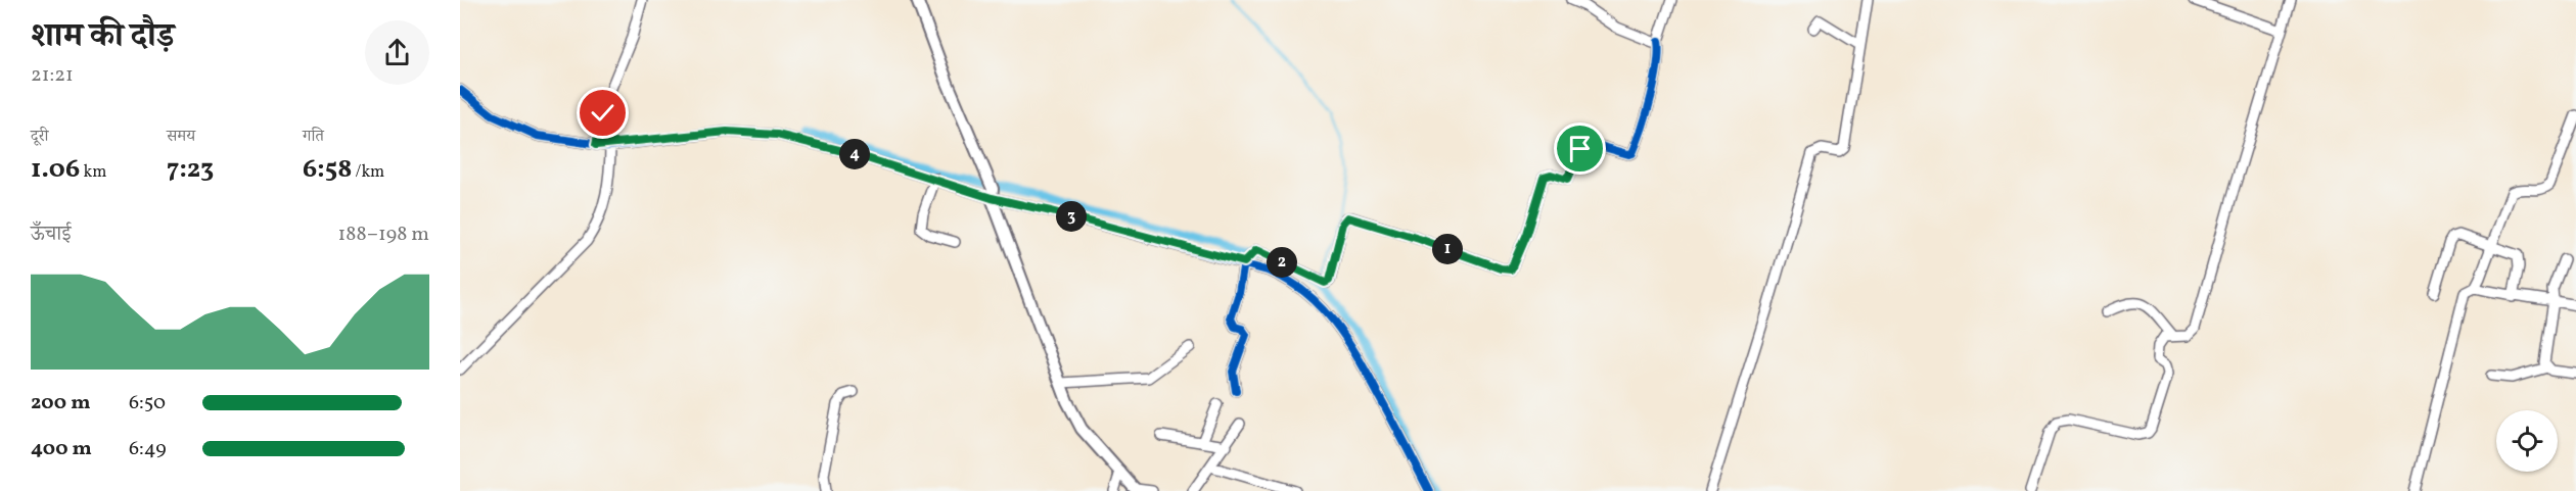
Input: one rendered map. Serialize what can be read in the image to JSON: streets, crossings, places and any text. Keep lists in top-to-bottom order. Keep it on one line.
{"page":{"heading":["शाम की दौड़","21:21"],"stats":[["दूरी","1.06 km"],["समय","7:23"],["गति","6:58 /km"]],"pins":["4","3","1","2"],"chart":["ऊँचाई","188–198 m"],"list":[{"name":"200 m","note":"6:50"},{"name":"400 m","note":"6:49"}]}}
